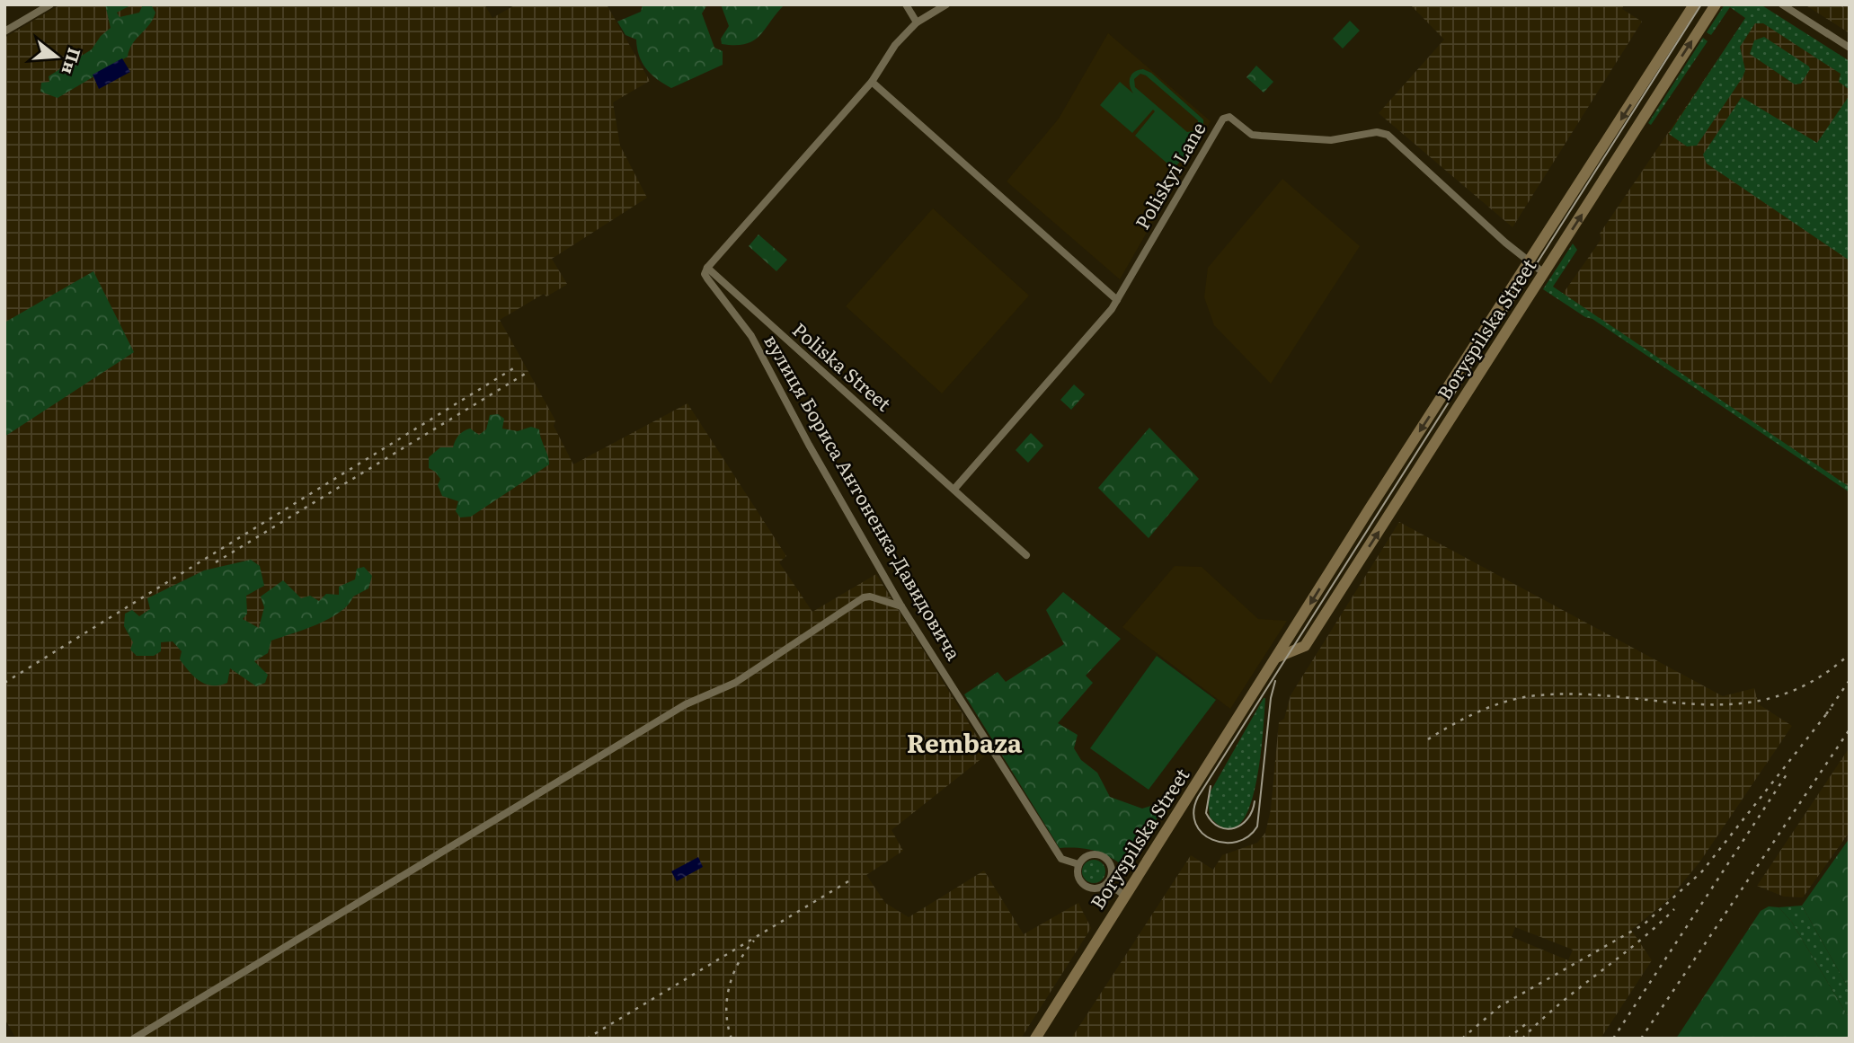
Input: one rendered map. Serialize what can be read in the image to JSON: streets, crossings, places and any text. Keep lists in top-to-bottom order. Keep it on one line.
{"streets":{"main road":["Boryspilska Street"],"street":["Poliskyi Lane","Poliska Street","вулиця Бориса Антоненка-Давидовича"]},"crossings":[["Poliskyi Lane","Boryspilska Street"],["Poliskyi Lane","Poliska Street"],["Poliska Street","вулиця Бориса Антоненка-Давидовича"]],"districts":["Rembaza"],"north":"right"}
